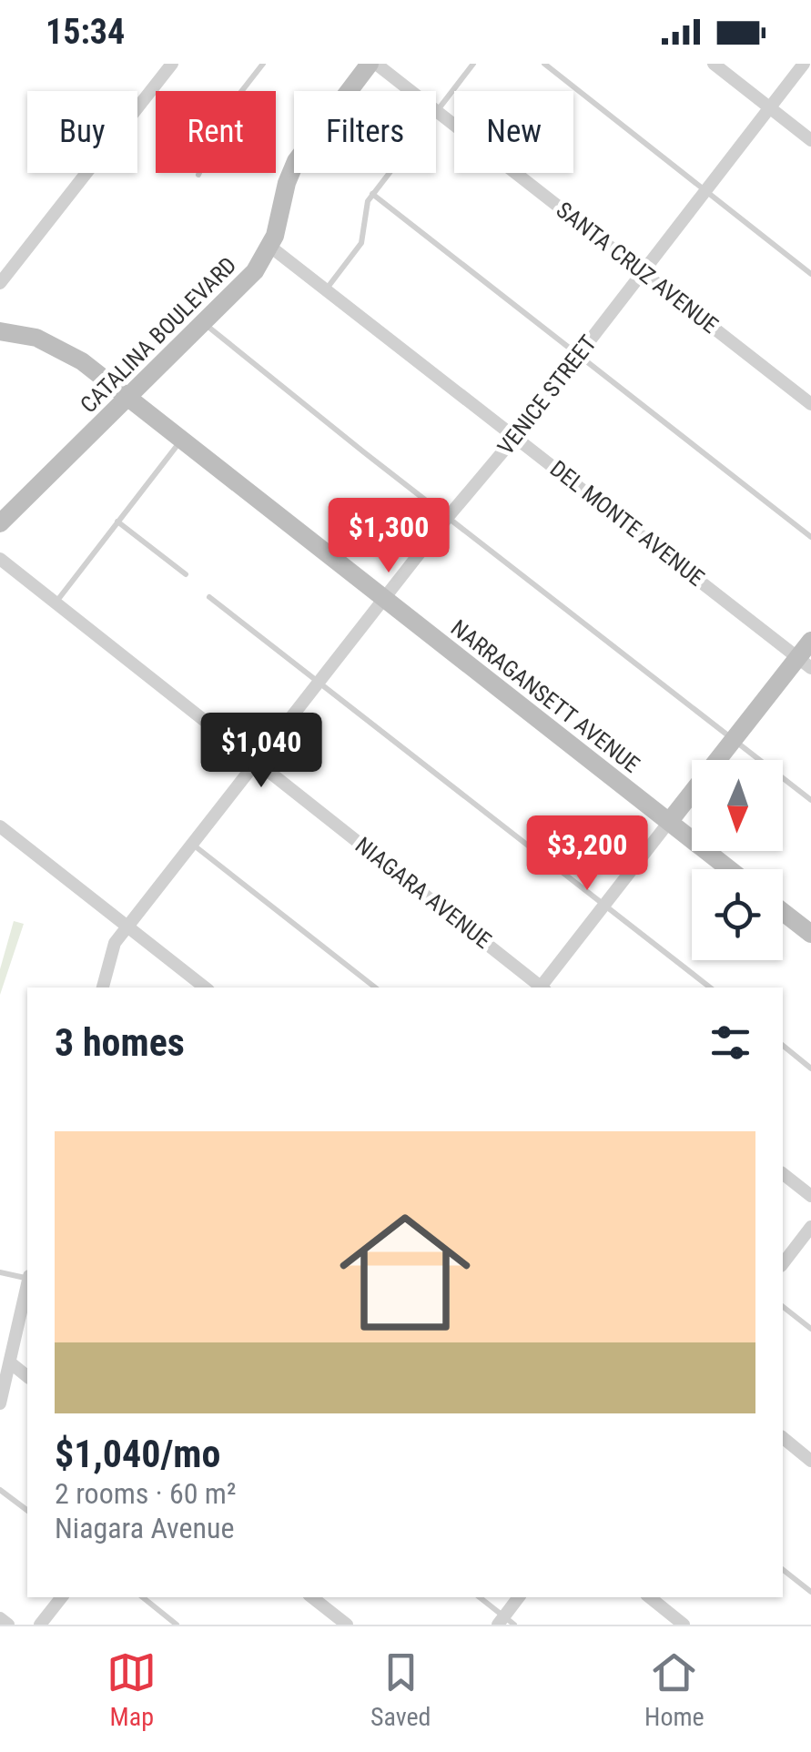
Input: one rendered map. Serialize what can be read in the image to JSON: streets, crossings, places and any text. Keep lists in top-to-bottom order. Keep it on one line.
{"streets":{"street":["SANTA CRUZ AVENUE","CATALINA BOULEVARD","VENICE STREET","DEL MONTE AVENUE","NARRAGANSETT AVENUE","NIAGARA AVENUE"]},"crossings":[["SANTA CRUZ AVENUE","VENICE STREET"],["CATALINA BOULEVARD","DEL MONTE AVENUE"],["CATALINA BOULEVARD","NARRAGANSETT AVENUE"],["VENICE STREET","DEL MONTE AVENUE"],["VENICE STREET","NARRAGANSETT AVENUE"],["VENICE STREET","NIAGARA AVENUE"]],"north":"bottom","page":{"status":"15:34","chip":["Buy","Rent","Filters","New"],"price":["$1,300","$1,040","$3,200"],"heading":"3 homes","list":[{"name":"$1,040/mo","note":"2 rooms · 60 m² · Niagara Avenue"}],"tabs":["Map","Saved","Home"]}}
